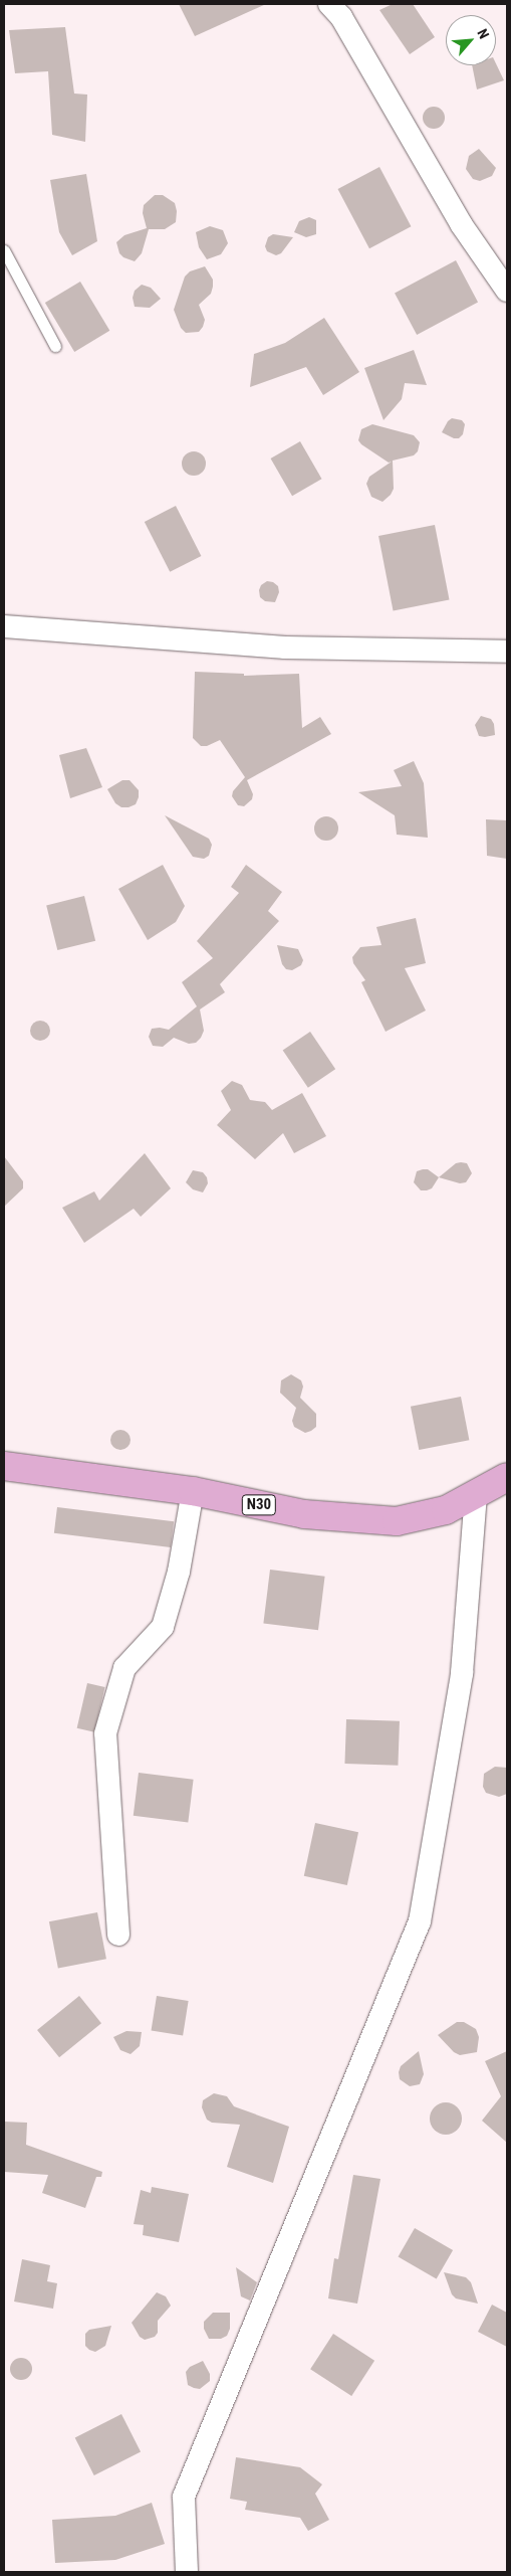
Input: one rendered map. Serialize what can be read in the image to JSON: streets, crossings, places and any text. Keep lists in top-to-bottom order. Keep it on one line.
{"streets":{"main road":["N30"]},"north":"top right"}
